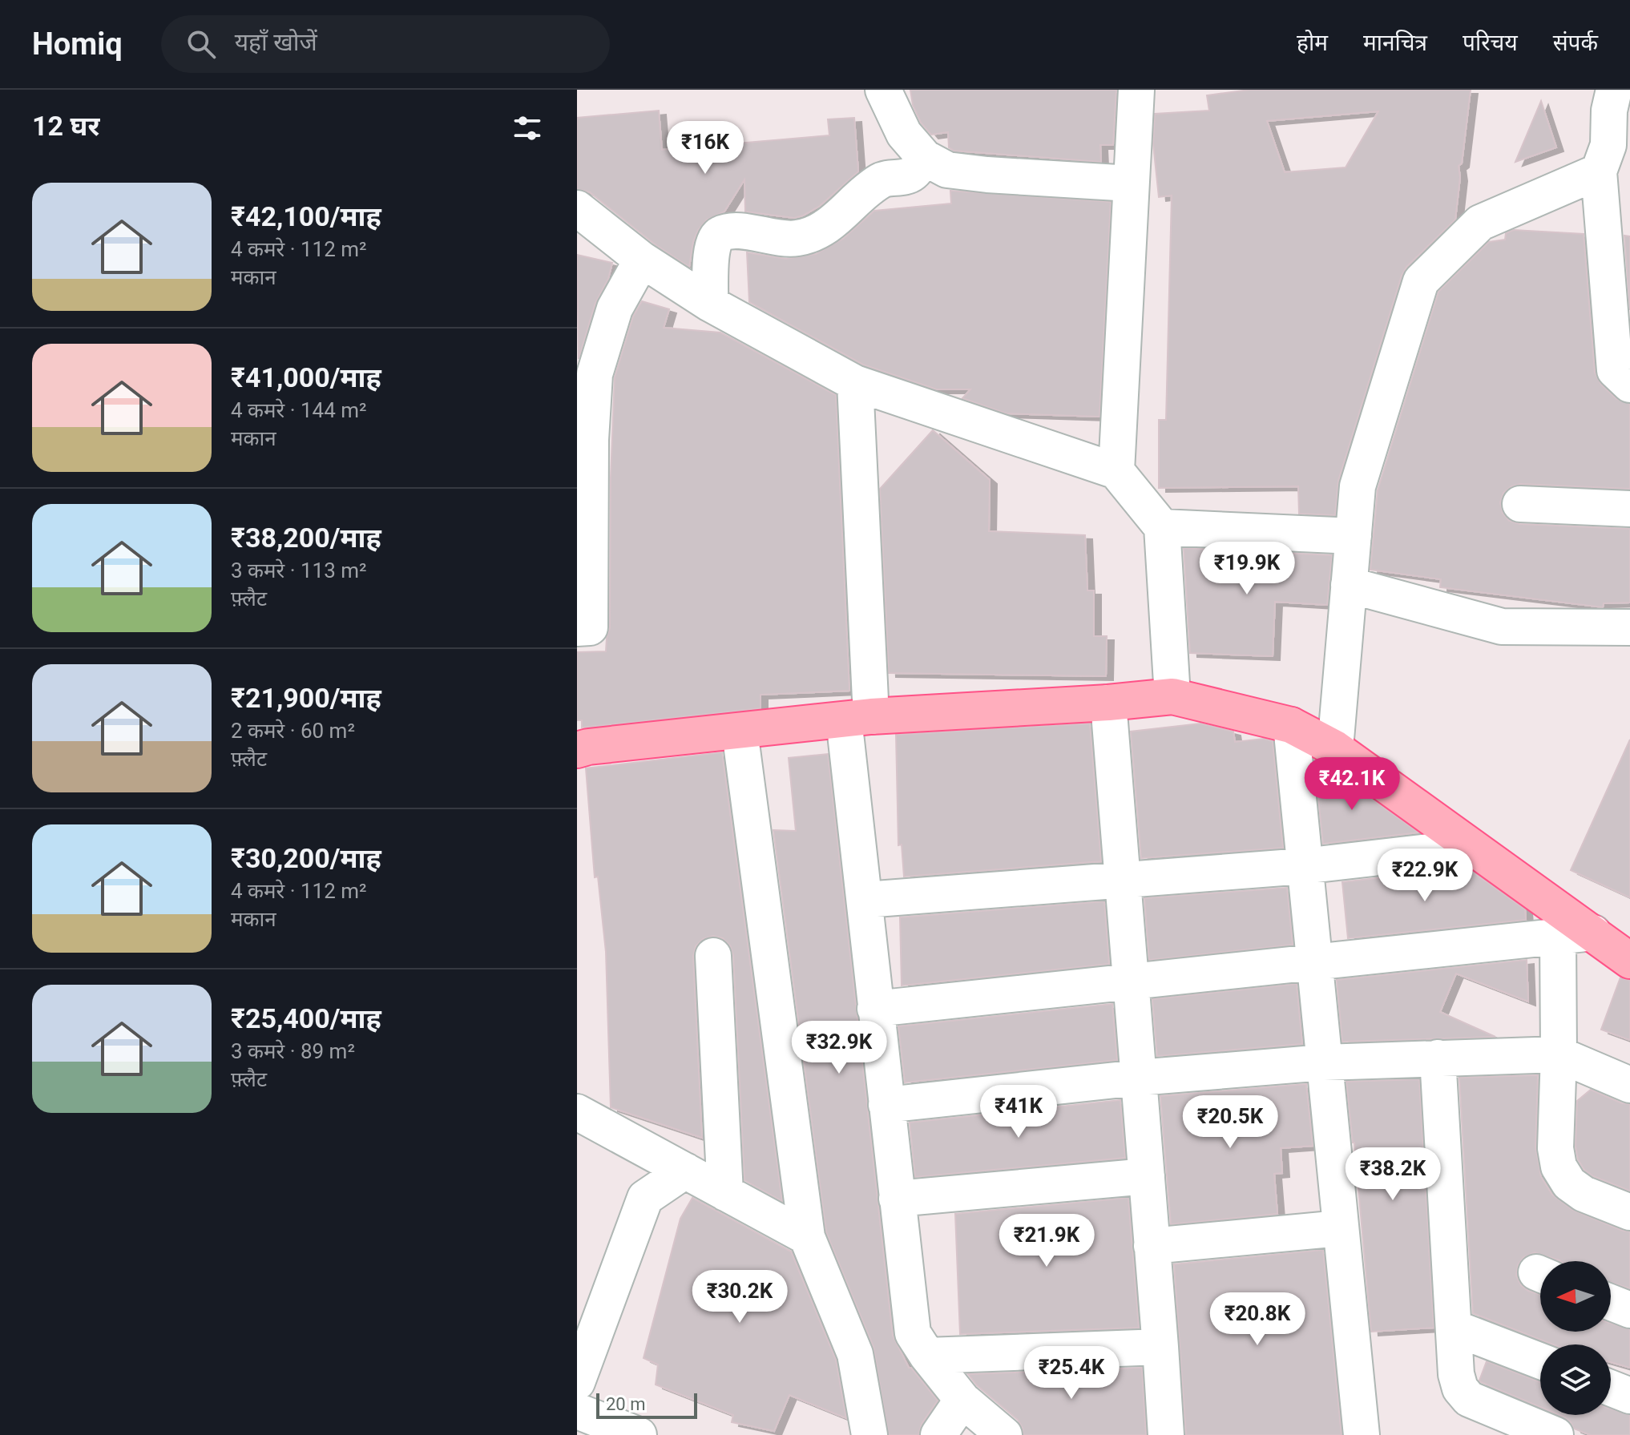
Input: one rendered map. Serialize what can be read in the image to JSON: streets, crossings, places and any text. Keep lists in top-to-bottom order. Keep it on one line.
{"scale_bar":"20 m","north":"left","page":{"header":"Homiq","search":"यहाँ खोजें","nav":["होम","मानचित्र","परिचय","संपर्क"],"heading":"12 घर","price":["₹16K","₹19.9K","₹42.1K","₹22.9K","₹32.9K","₹41K","₹20.5K","₹38.2K","₹21.9K","₹30.2K","₹20.8K","₹25.4K"],"list":[{"name":"₹42,100/माह","note":"4 कमरे · 112 m² · मकान"},{"name":"₹41,000/माह","note":"4 कमरे · 144 m² · मकान"},{"name":"₹38,200/माह","note":"3 कमरे · 113 m² · फ़्लैट"},{"name":"₹21,900/माह","note":"2 कमरे · 60 m² · फ़्लैट"},{"name":"₹30,200/माह","note":"4 कमरे · 112 m² · मकान"},{"name":"₹25,400/माह","note":"3 कमरे · 89 m² · फ़्लैट"}],"scale":"20 m"}}
